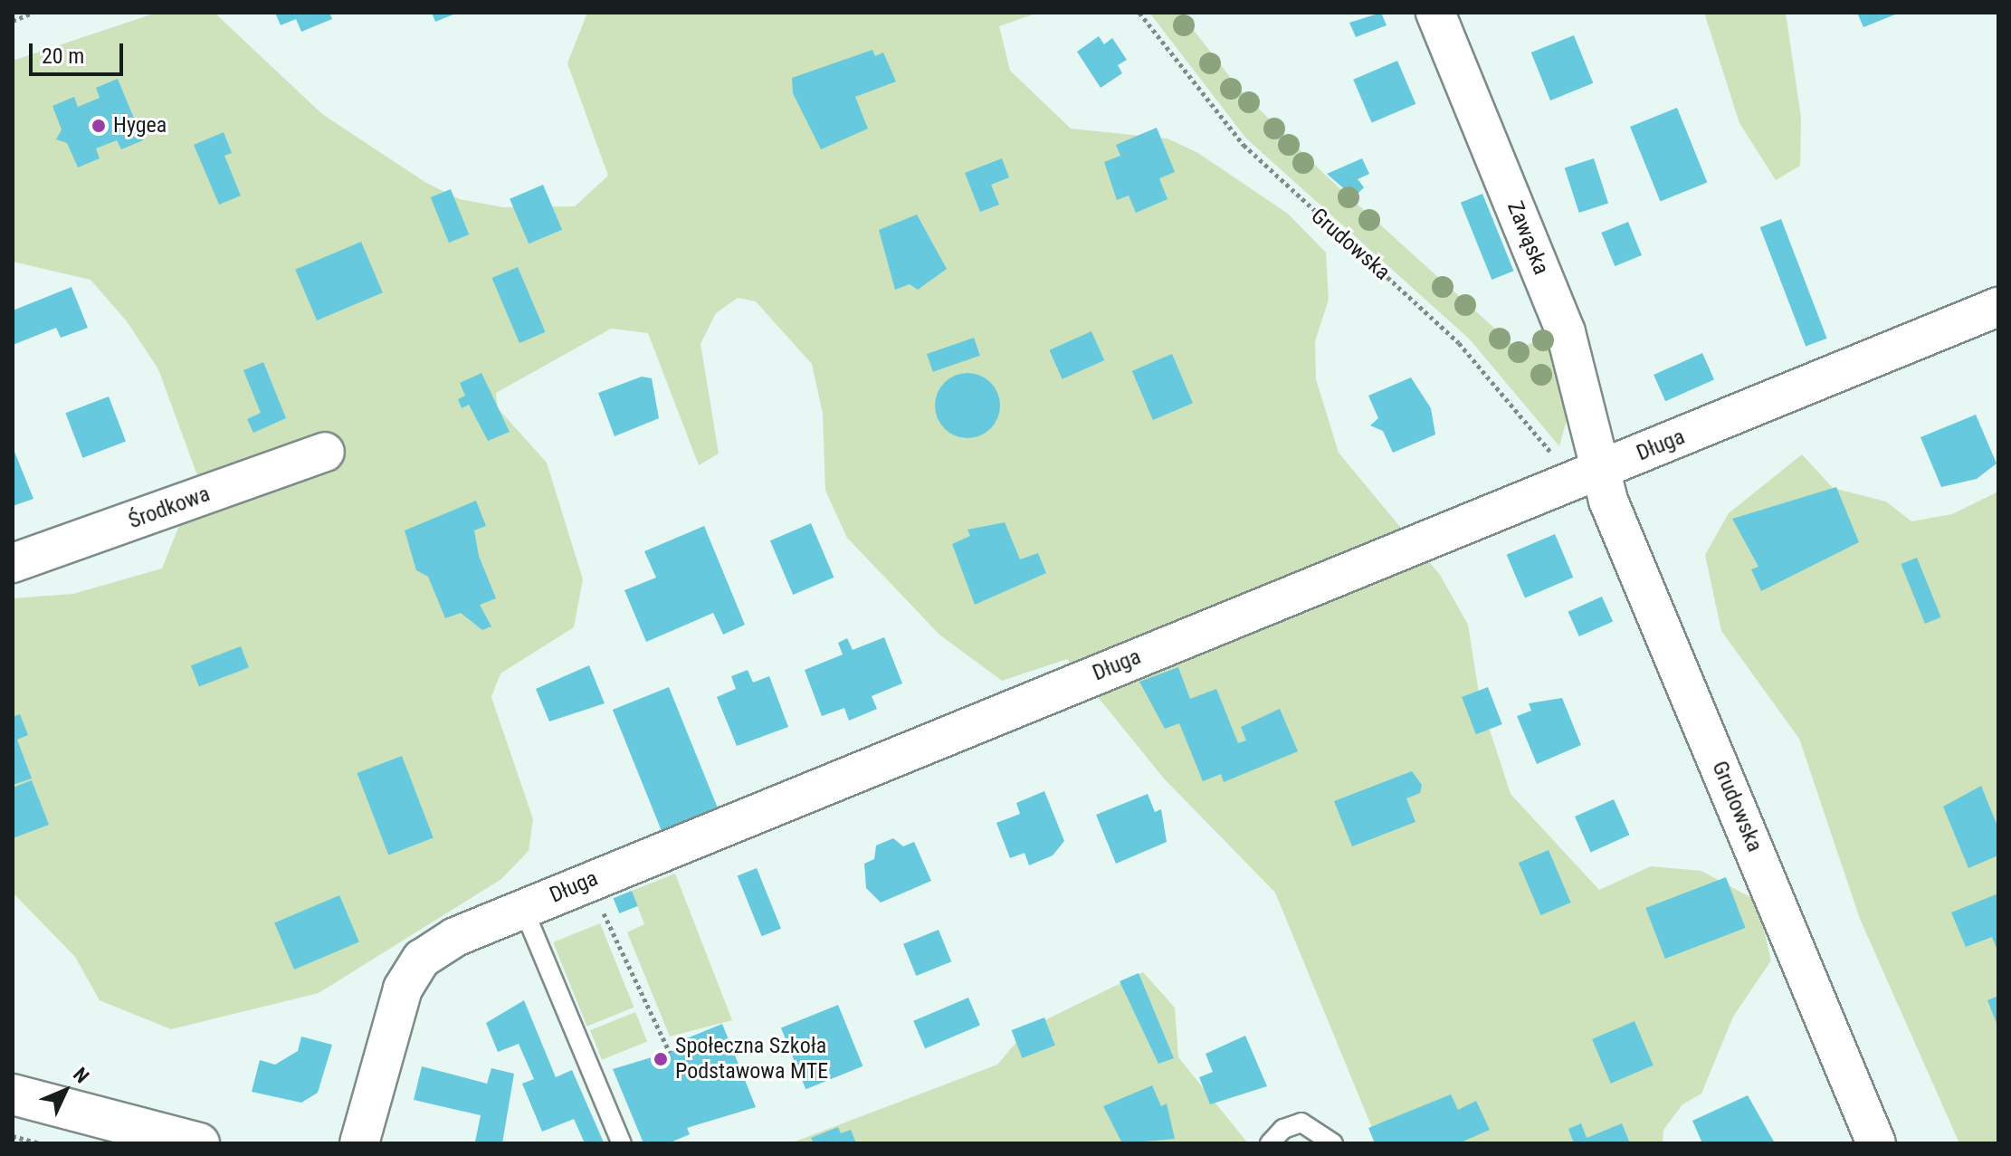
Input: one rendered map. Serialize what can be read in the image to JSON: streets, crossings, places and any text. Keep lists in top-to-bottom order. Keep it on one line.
{"streets":{"street":["Zawąska","Grudowska","Długa","Środkowa"]},"crossings":[["Zawąska","Grudowska"],["Zawąska","Długa"],["Grudowska","Długa"]],"places":["Hygea","Społeczna Szkoła Podstawowa MTE"],"scale_bar":"20 m","north":"top right"}
